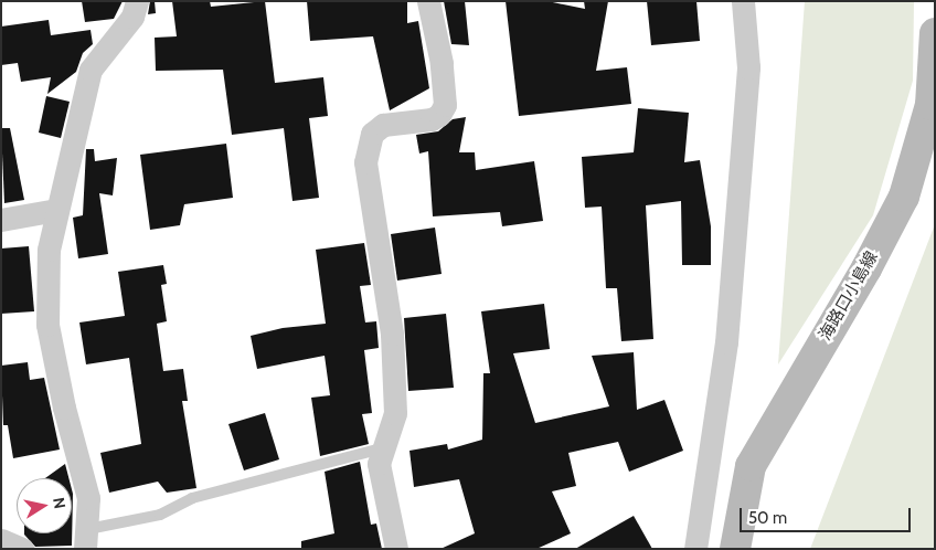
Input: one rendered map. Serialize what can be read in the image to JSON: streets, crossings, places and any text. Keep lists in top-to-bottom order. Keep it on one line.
{"streets":{"main road":["海路口小島線"]},"scale_bar":"50 m","north":"right"}
